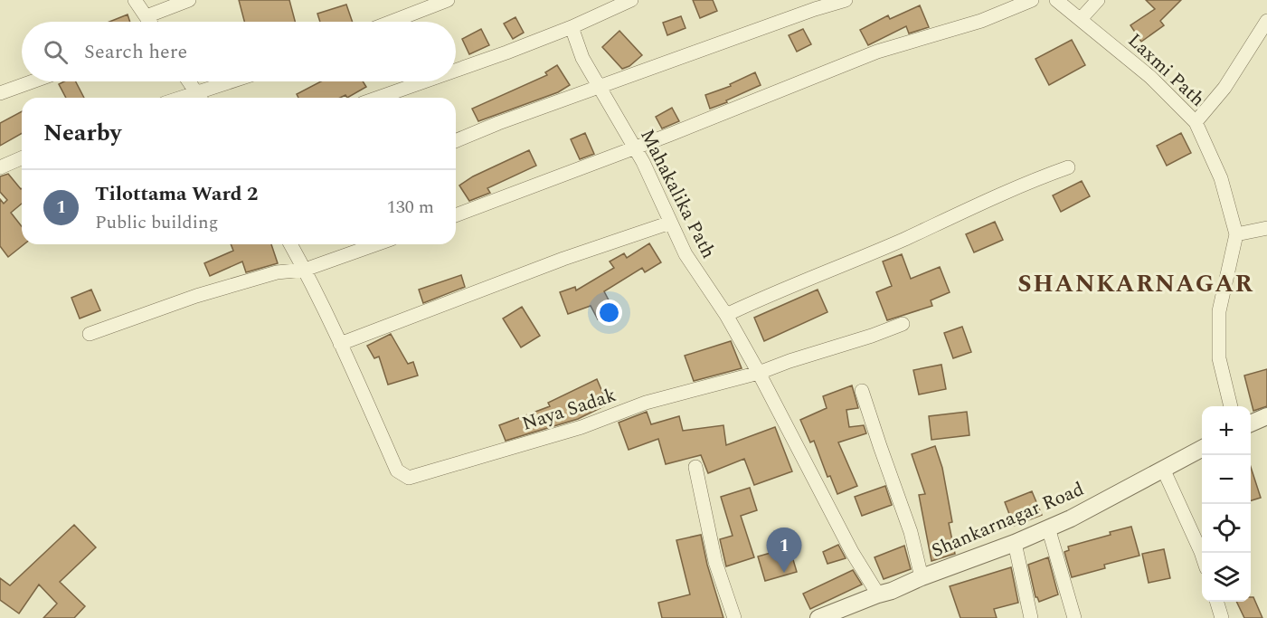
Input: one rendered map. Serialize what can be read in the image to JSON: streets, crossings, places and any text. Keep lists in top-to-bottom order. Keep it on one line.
{"streets":{"street":["Laxmi Path","Mahakalika Path","Naya Sadak","Shankarnagar Road"]},"crossings":[["Mahakalika Path","Naya Sadak"]],"districts":["SHANKARNAGAR"],"page":{"search":"Search here","heading":"Nearby","list":[{"mark":"1","name":"Tilottama Ward 2","note":"Public building","value":"130 m"}],"map_buttons":["+","−"],"pins":"1"}}
